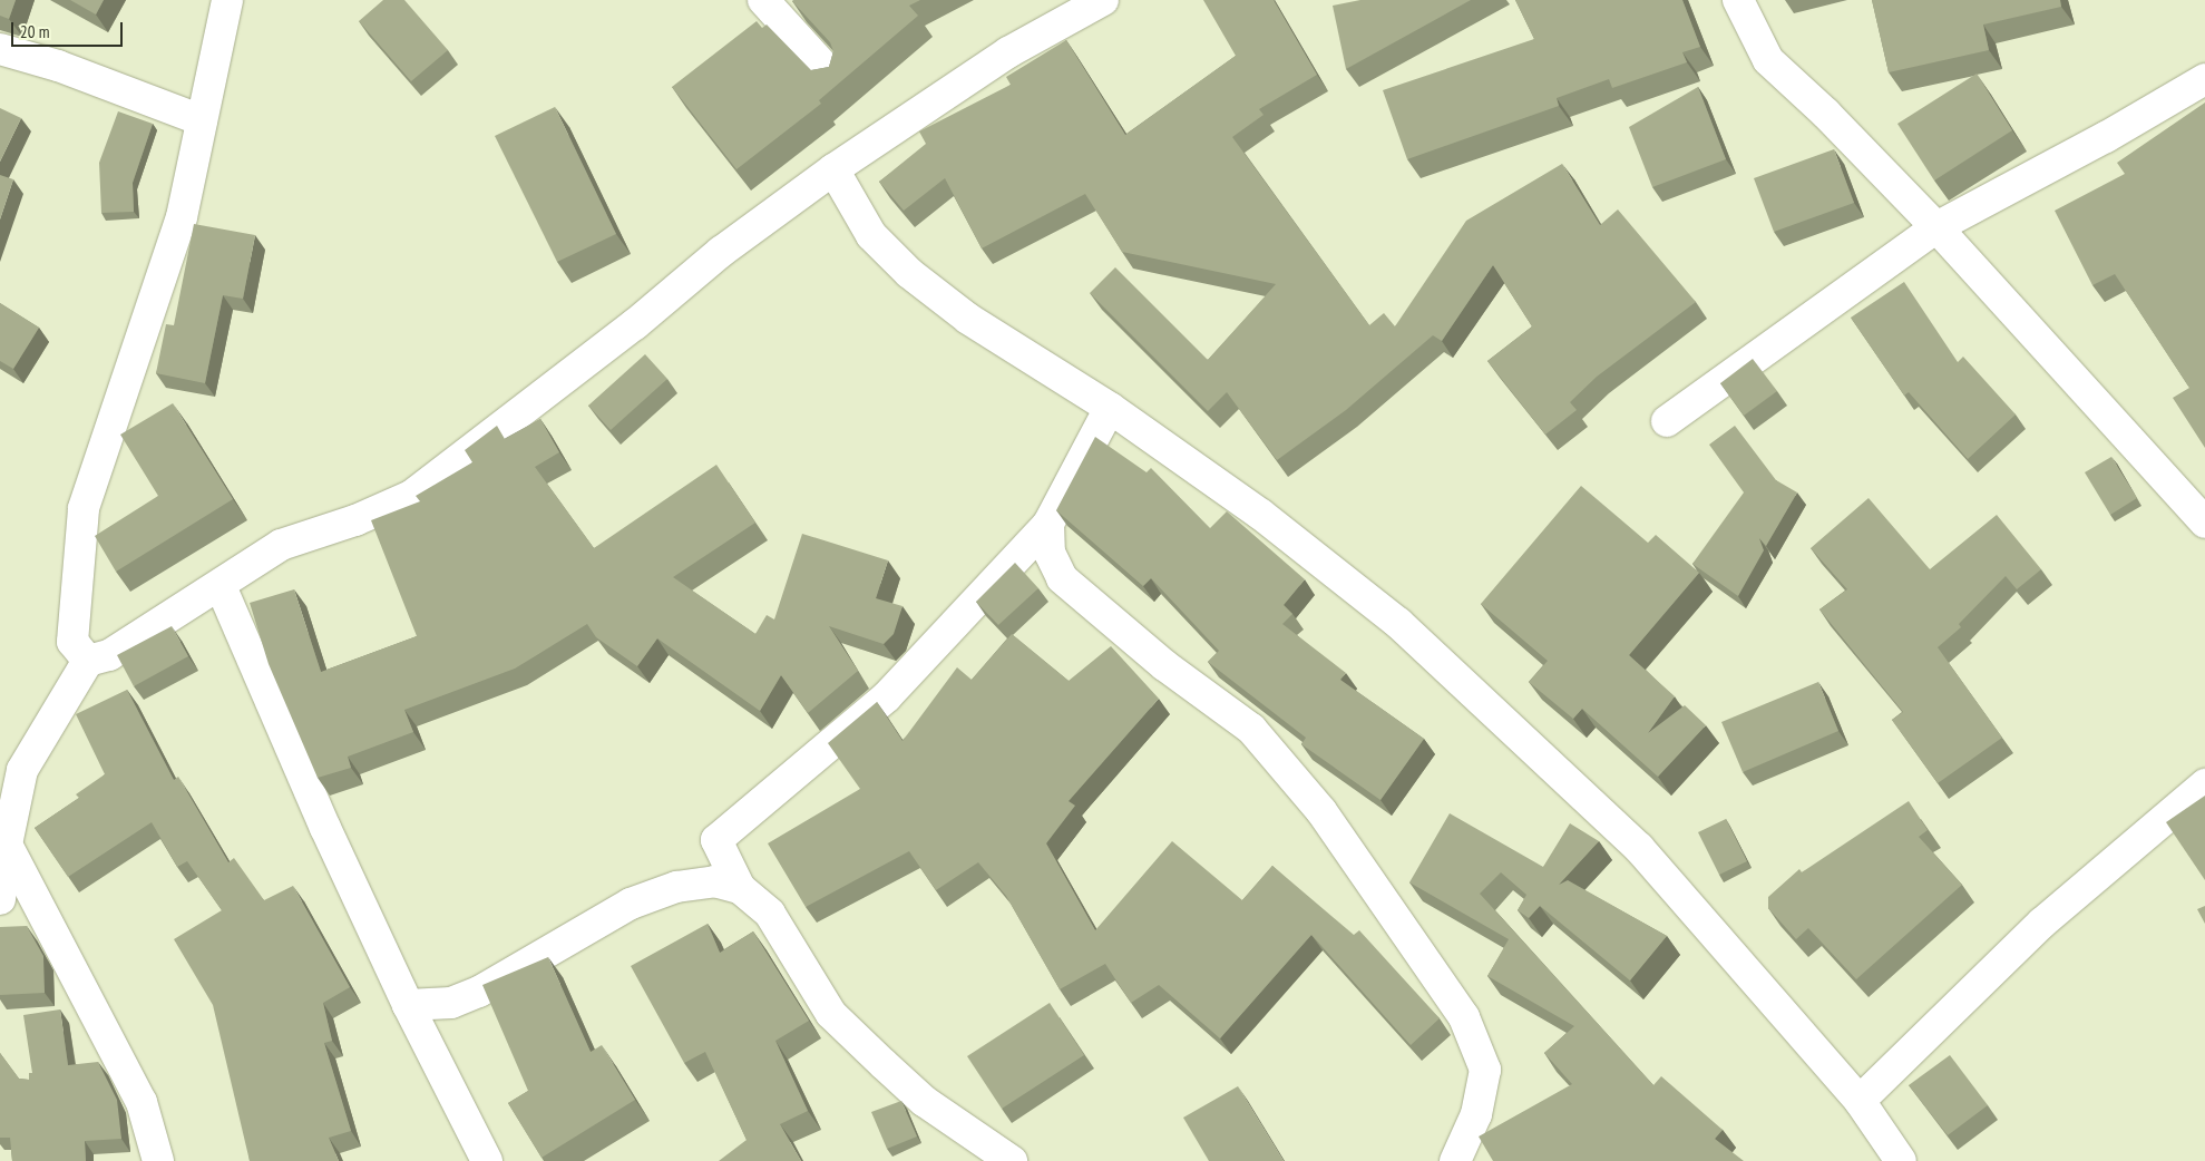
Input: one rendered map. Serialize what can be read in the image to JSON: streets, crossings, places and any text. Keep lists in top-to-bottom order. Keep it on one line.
{"scale_bar":"20 m"}
